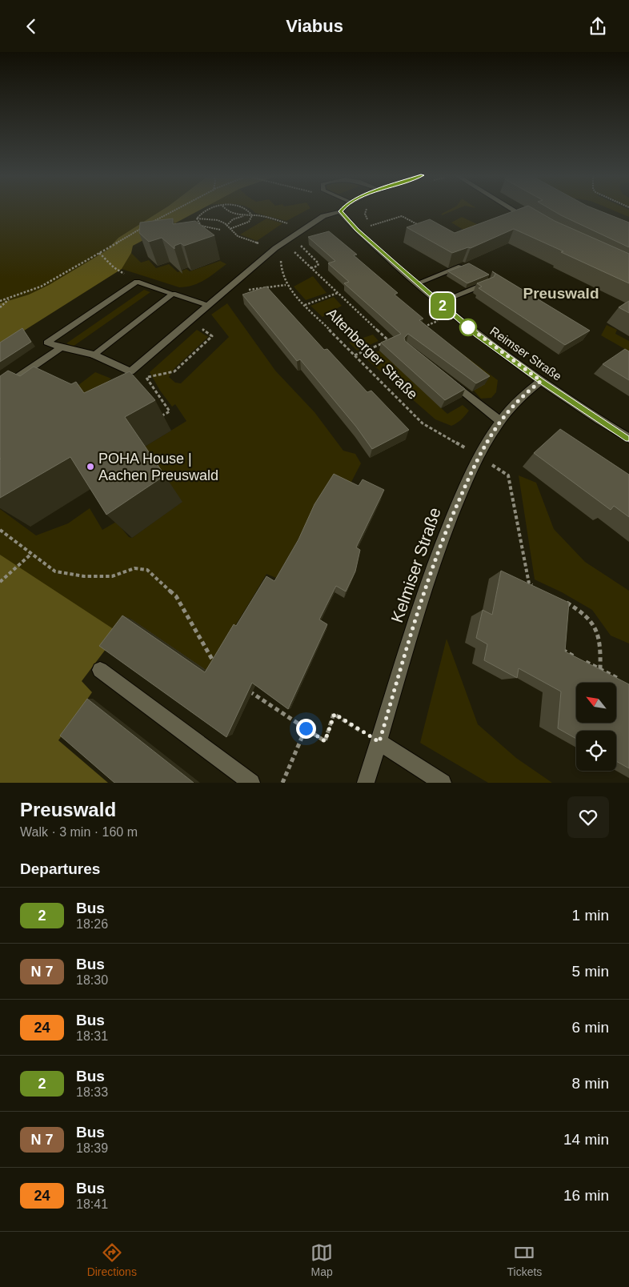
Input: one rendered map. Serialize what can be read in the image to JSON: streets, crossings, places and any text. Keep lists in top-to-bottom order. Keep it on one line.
{"streets":{"street":["Reimser Straße","Kelmiser Straße"],"path":["Altenberger Straße"]},"crossings":[["Altenberger Straße","Kelmiser Straße"],["Reimser Straße","Kelmiser Straße"]],"districts":["Preuswald"],"places":["POHA House | Aachen Preuswald"],"lines":["bus line 2"],"north":"top left","page":{"header":"Viabus","on_map":"2","heading":[["Preuswald","Walk · 3 min · 160 m"],"Departures"],"list":[{"mark":"2","name":"Bus","note":"18:26","value":"1 min"},{"mark":"N 7","name":"Bus","note":"18:30","value":"5 min"},{"mark":"24","name":"Bus","note":"18:31","value":"6 min"},{"mark":"2","name":"Bus","note":"18:33","value":"8 min"},{"mark":"N 7","name":"Bus","note":"18:39","value":"14 min"},{"mark":"24","name":"Bus","note":"18:41","value":"16 min"}],"tabs":["Directions","Map","Tickets"]}}
